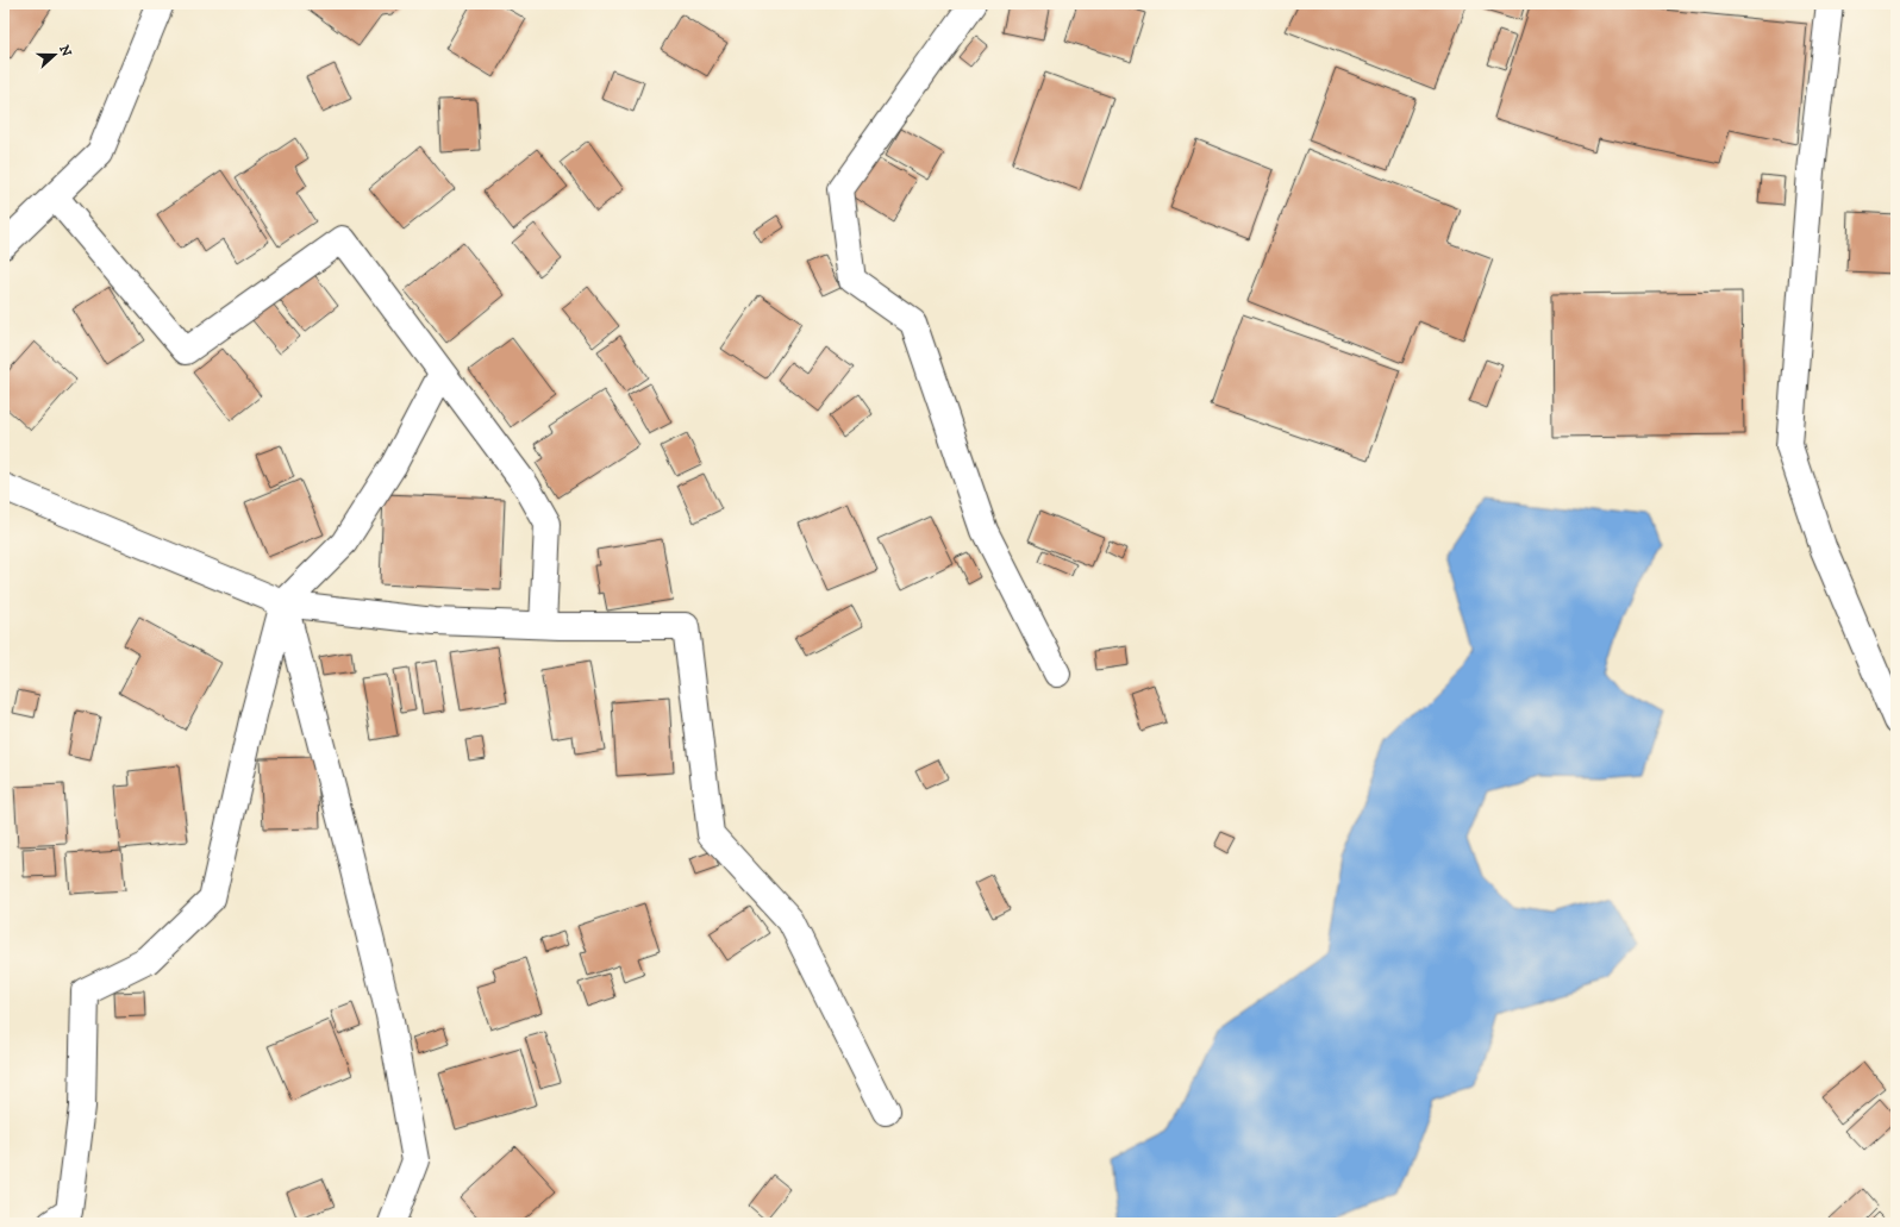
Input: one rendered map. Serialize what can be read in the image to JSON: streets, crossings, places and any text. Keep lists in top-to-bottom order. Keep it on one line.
{"north":"right"}
